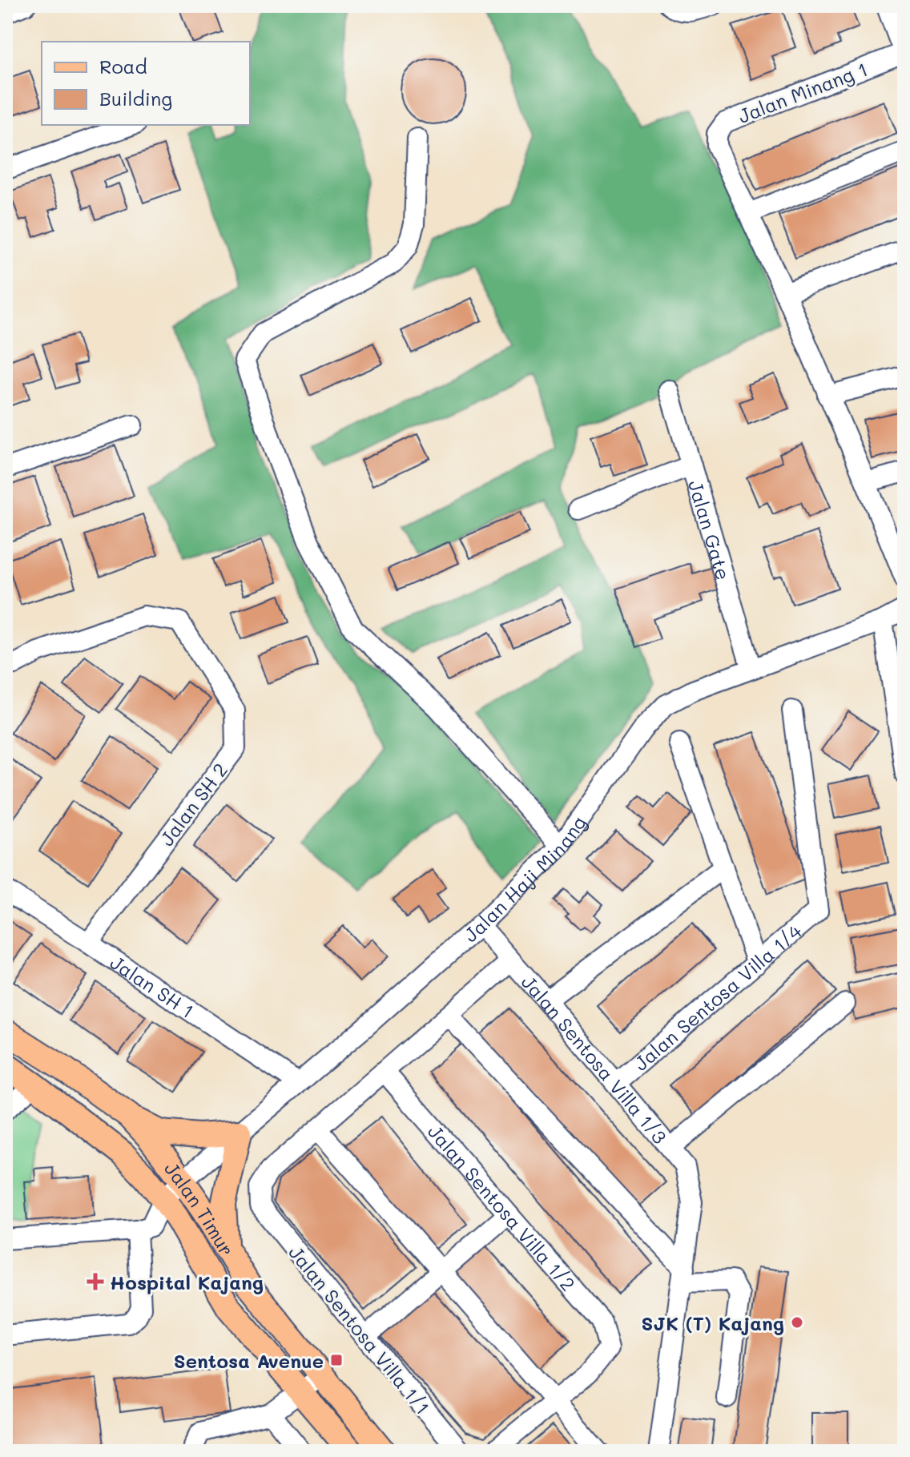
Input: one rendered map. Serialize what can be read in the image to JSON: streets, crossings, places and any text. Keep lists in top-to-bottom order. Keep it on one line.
{"streets":{"main road":["Jalan Timur"],"street":["Jalan Minang 1","Jalan Gate","Jalan SH 2","Jalan Haji Minang","Jalan SH 1","Jalan Sentosa Villa 1/4","Jalan Sentosa Villa 1/3","Jalan Sentosa Villa 1/2","Jalan Sentosa Villa 1/1"]},"crossings":[["Jalan Gate","Jalan Haji Minang"],["Jalan SH 2","Jalan SH 1"],["Jalan Haji Minang","Jalan SH 1"],["Jalan Haji Minang","Jalan Sentosa Villa 1/3"],["Jalan Haji Minang","Jalan Timur"],["Jalan Sentosa Villa 1/4","Jalan Sentosa Villa 1/3"]],"places":{"health":["Hospital Kajang"],"other":["SJK (T) Kajang"],"transit":["Sentosa Avenue"]},"legend":["Road","Building"]}
